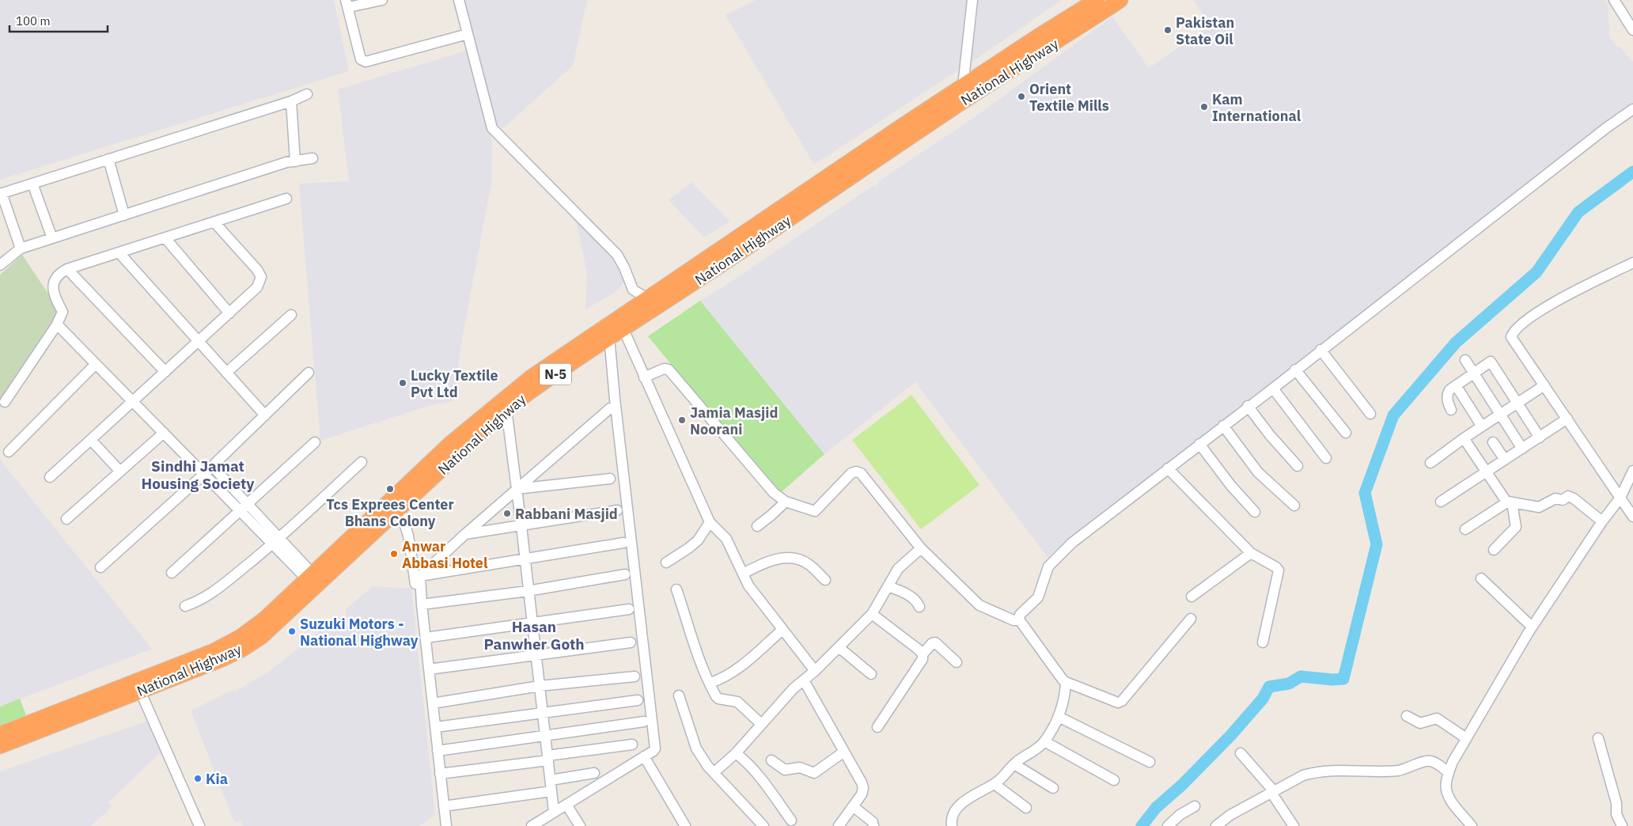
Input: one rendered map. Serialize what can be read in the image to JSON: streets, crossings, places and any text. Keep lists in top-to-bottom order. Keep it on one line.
{"streets":{"highway":["National Highway","N-5"]},"districts":["Sindhi Jamat Housing Society","Hasan Panwher Goth"],"places":["Pakistan State Oil","Orient Textile Mills","Kam International","Lucky Textile Pvt Ltd","Jamia Masjid Noorani","Tcs Exprees Center Bhans Colony","Rabbani Masjid","Anwar Abbasi Hotel","Suzuki Motors - National Highway","Kia"],"scale_bar":"100 m"}
